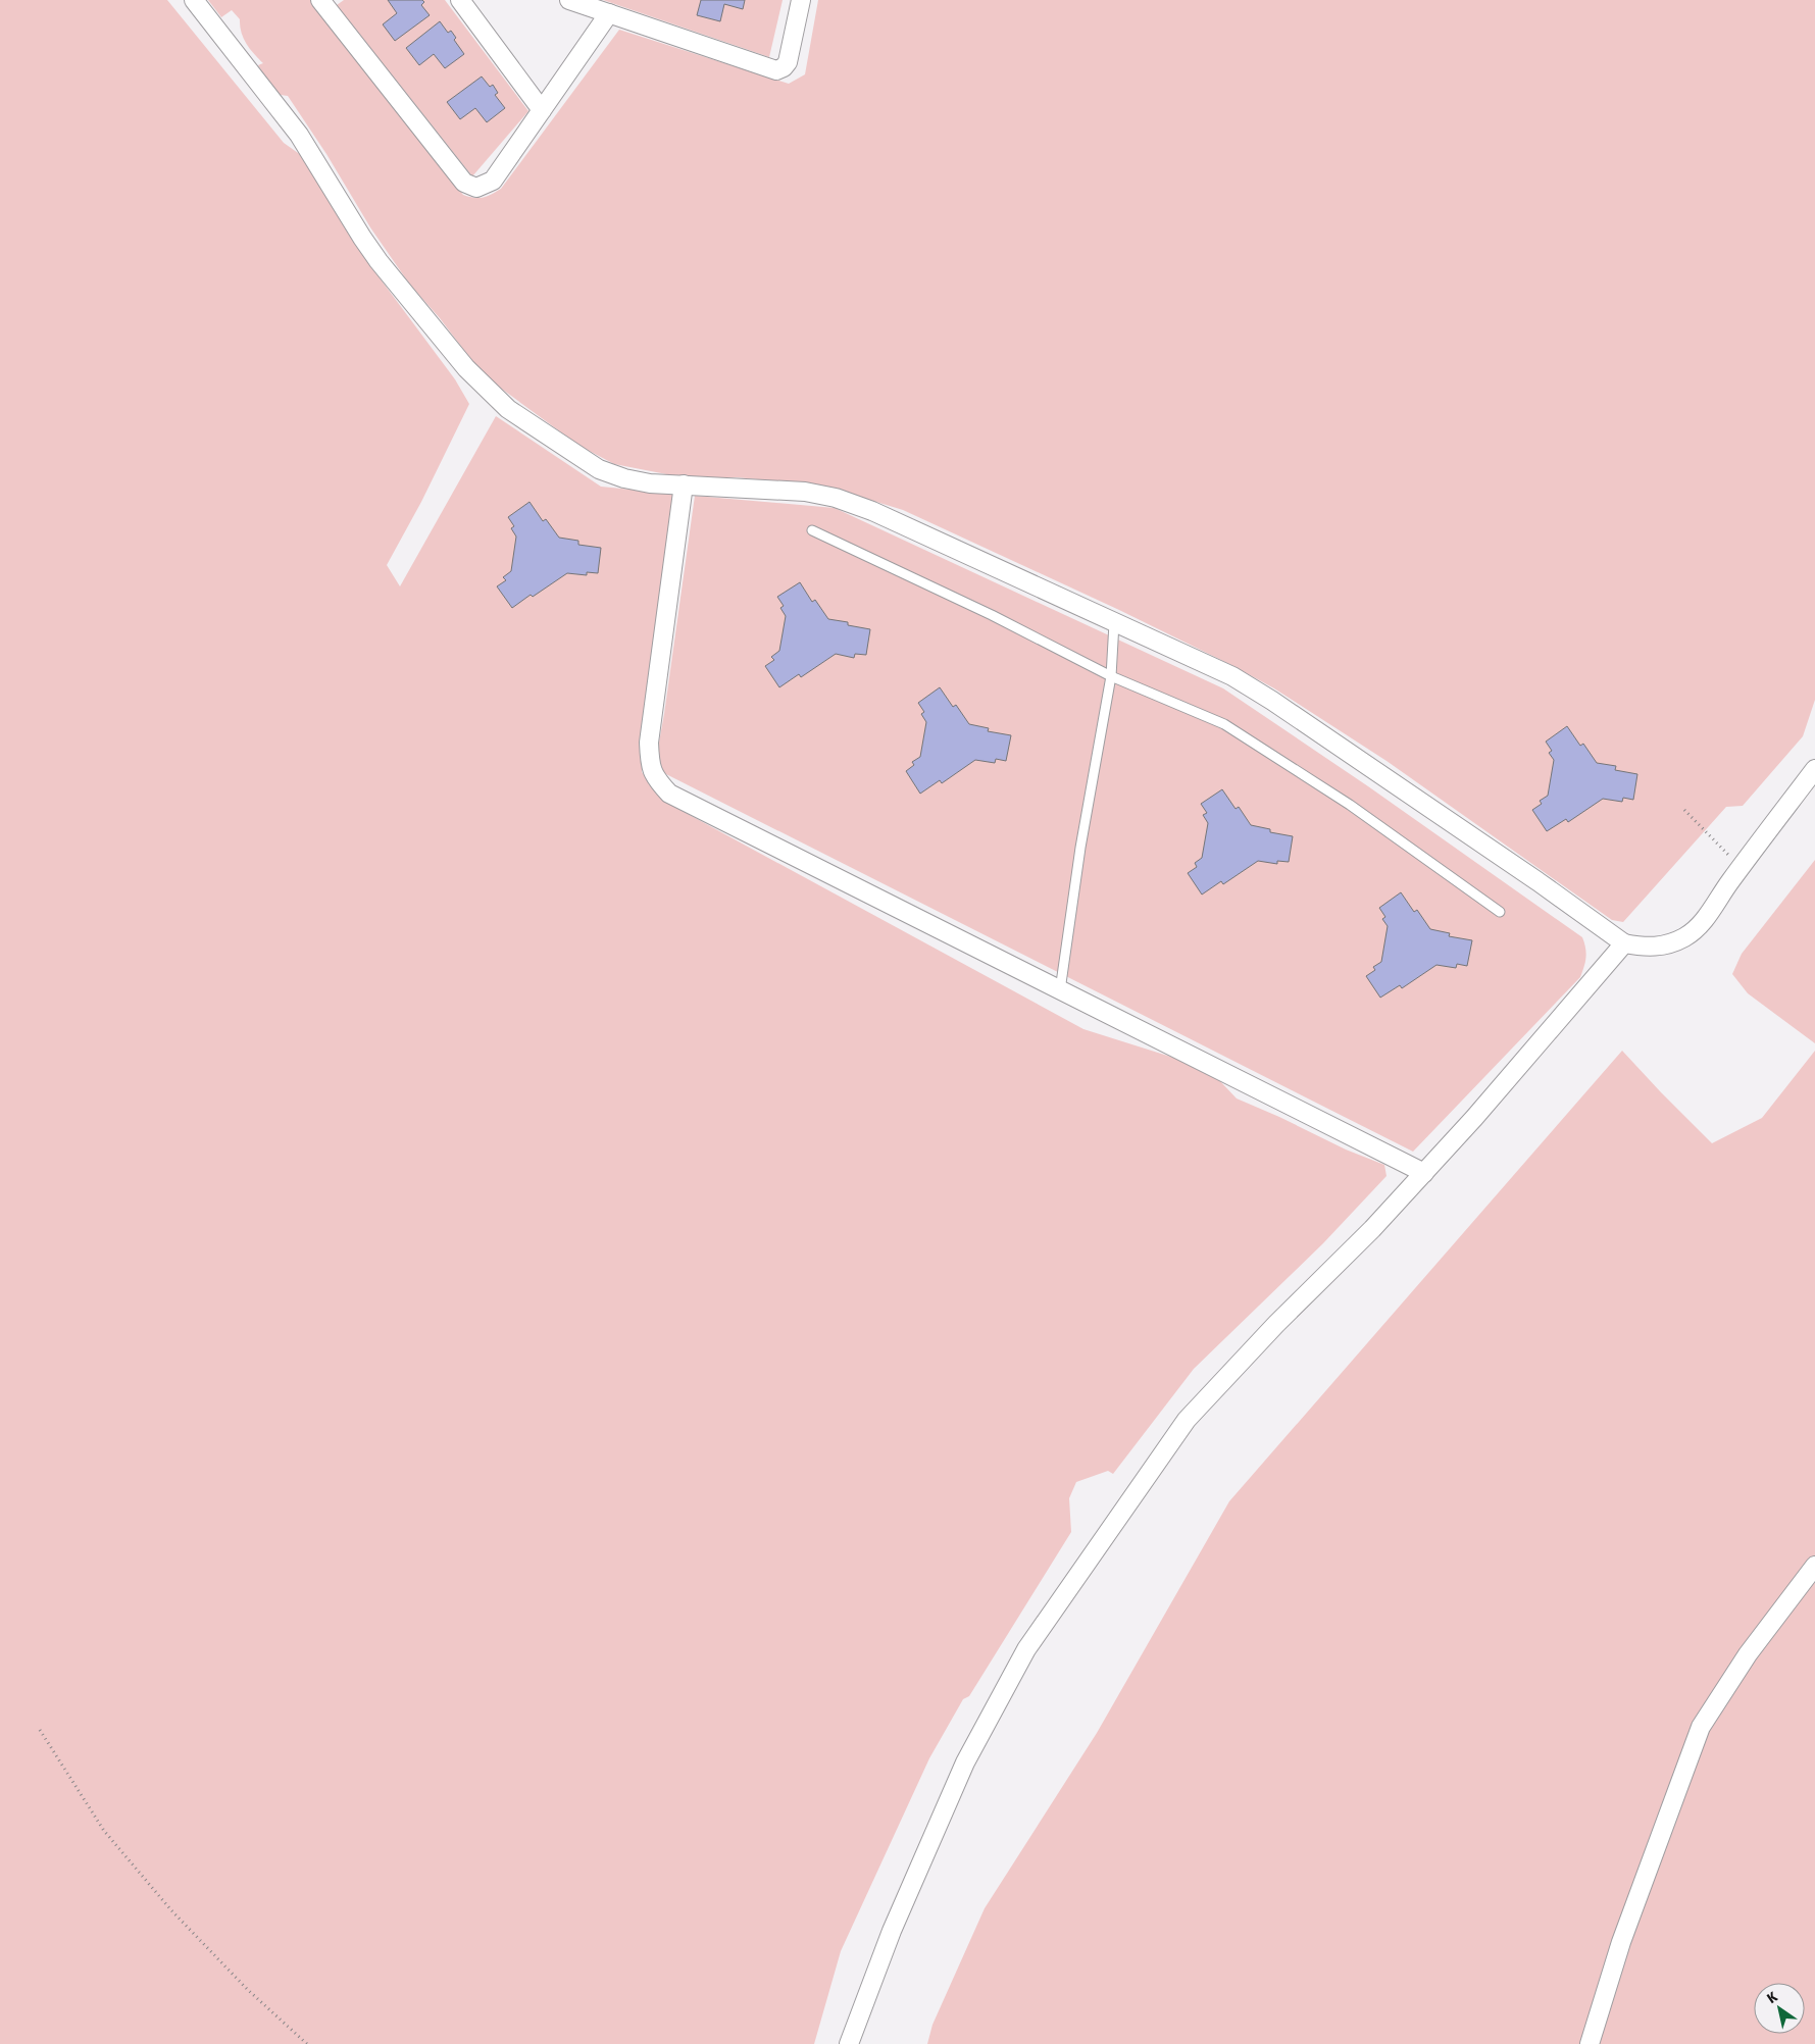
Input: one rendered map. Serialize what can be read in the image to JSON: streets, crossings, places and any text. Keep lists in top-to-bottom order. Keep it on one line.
{"north":"top left"}
